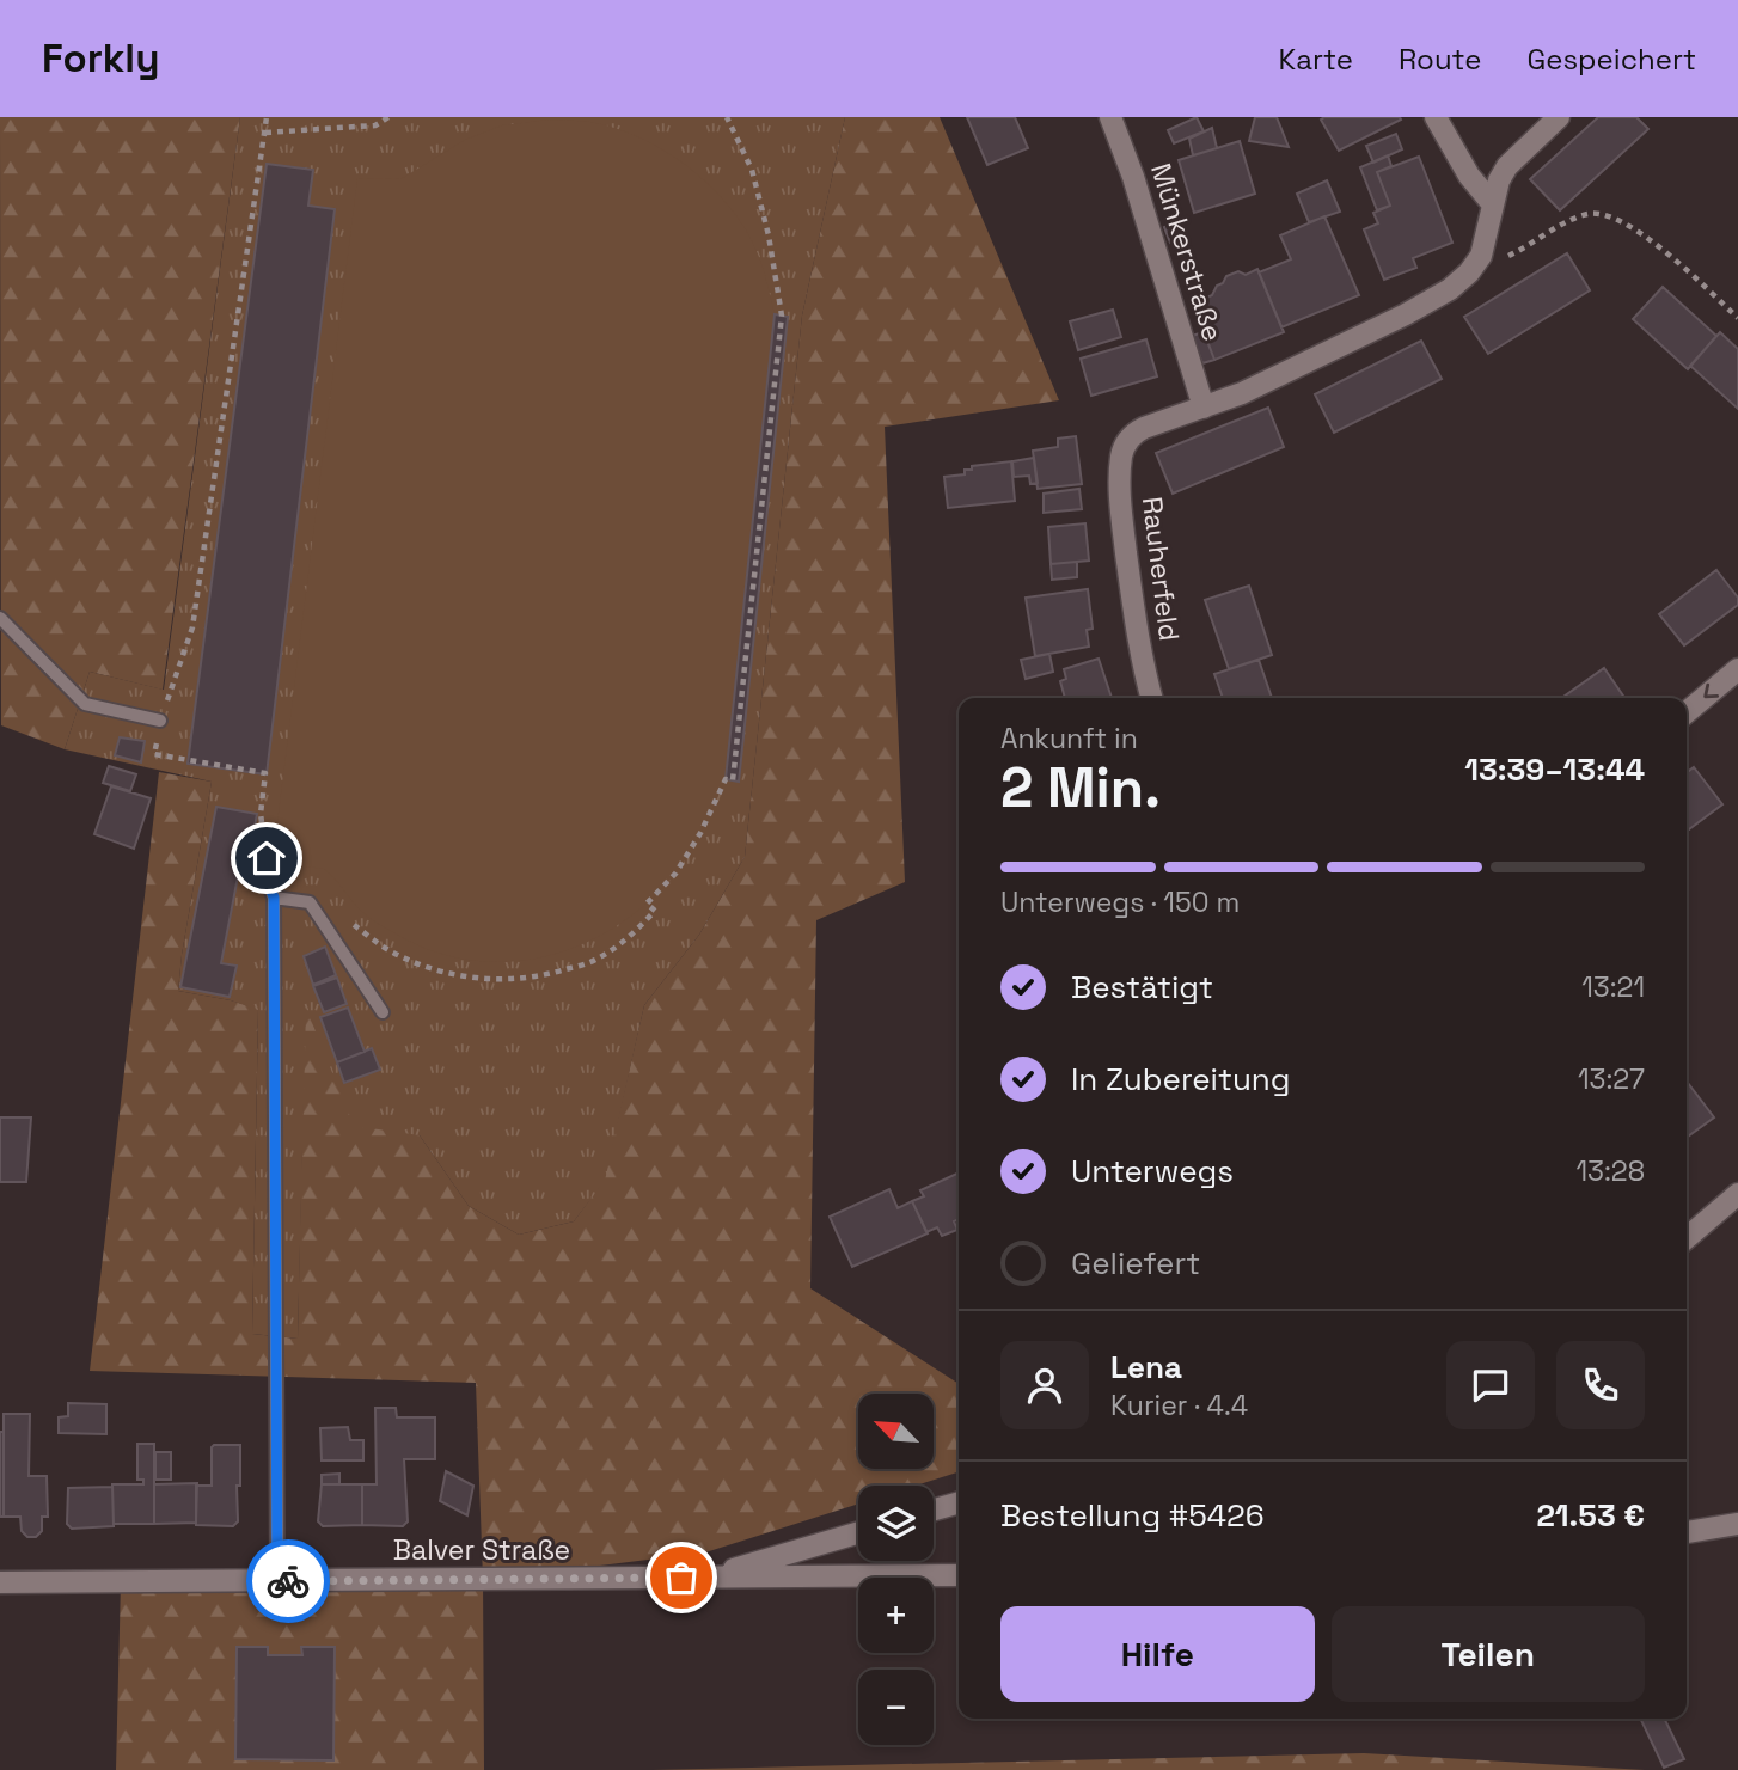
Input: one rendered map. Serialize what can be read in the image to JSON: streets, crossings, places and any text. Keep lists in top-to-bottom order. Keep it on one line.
{"streets":{"street":["Münkerstraße","Rauherfeld","Balver Straße"]},"crossings":[["Münkerstraße","Rauherfeld"]],"north":"top left","page":{"header":"Forkly","nav":["Karte","Route","Gespeichert"],"heading":["2 Min.","Ankunft in","13:39–13:44"],"panel":["Lena","Kurier · 4.4","Bestellung #5426","21.53 €"],"bar":"Unterwegs · 150 m","list":[["Bestätigt","13:21"],["In Zubereitung","13:27"],["Unterwegs","13:28"],"Geliefert"],"map_buttons":["+","−"],"buttons":["Hilfe","Teilen"]}}
